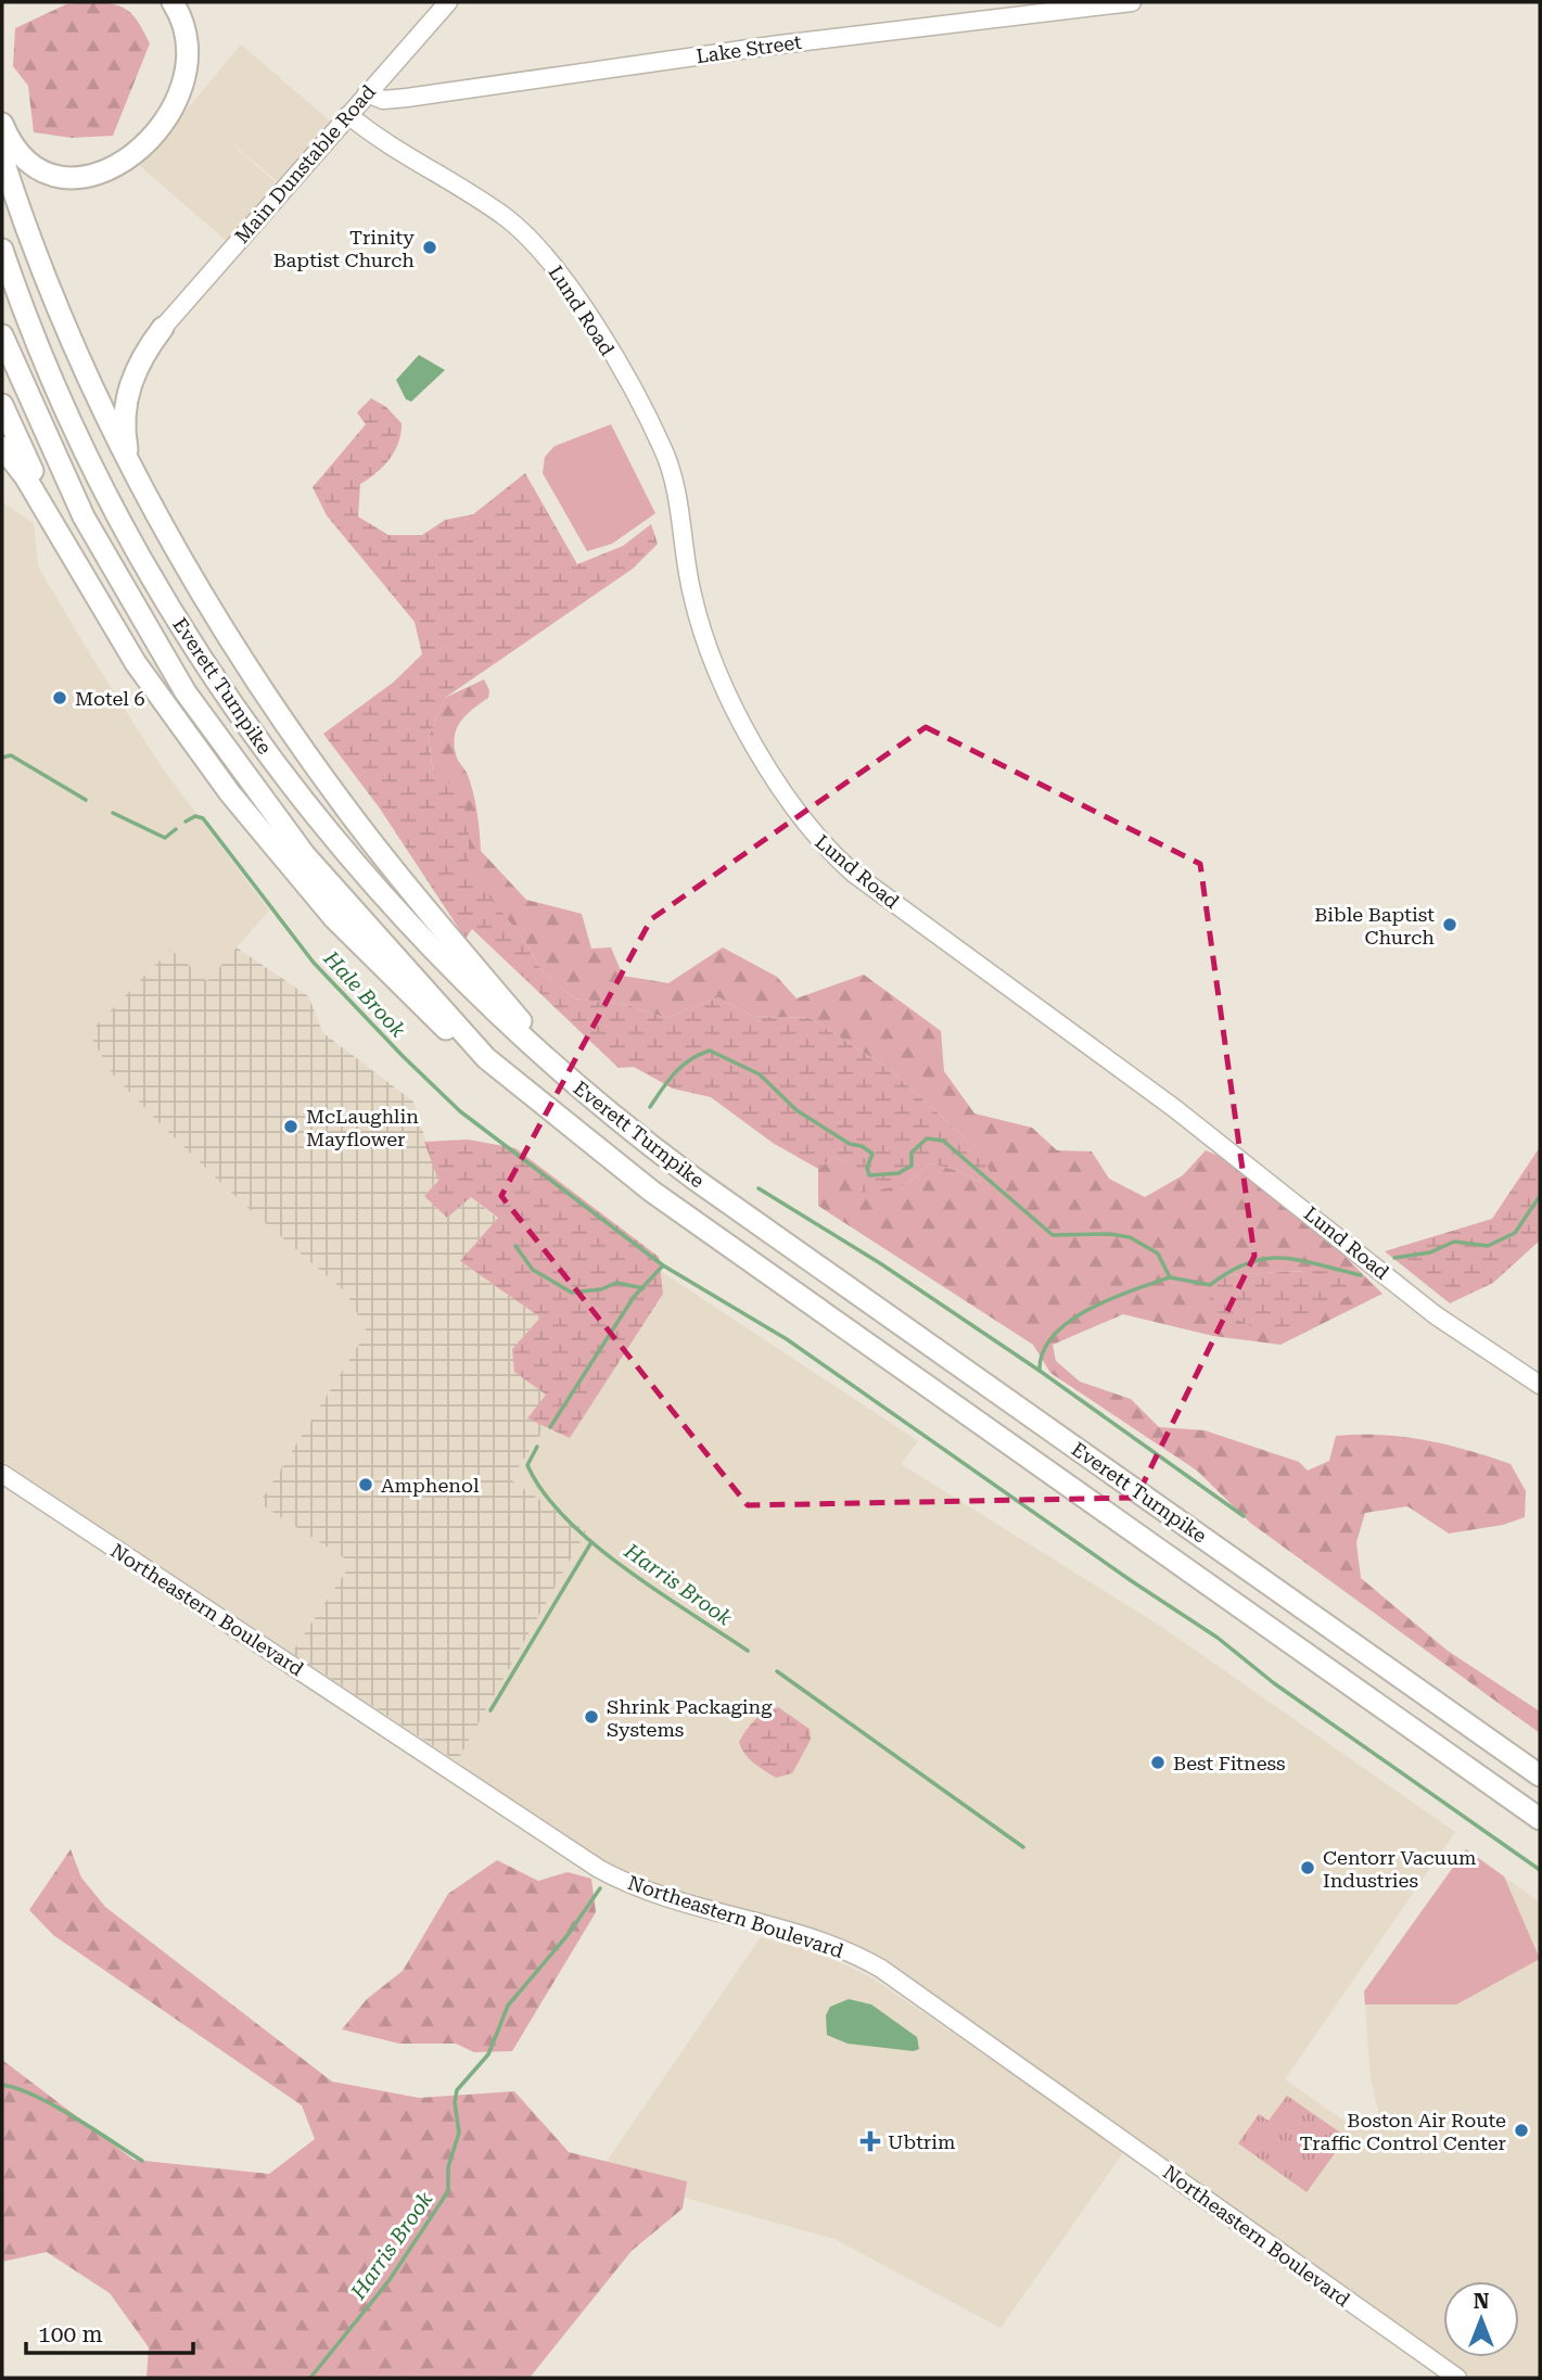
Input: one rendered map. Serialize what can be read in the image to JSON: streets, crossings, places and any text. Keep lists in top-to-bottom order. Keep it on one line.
{"streets":{"highway":["Everett Turnpike"],"street":["Lake Street","Main Dunstable Road","Lund Road","Northeastern Boulevard"]},"crossings":[["Lake Street","Main Dunstable Road"],["Main Dunstable Road","Lund Road"]],"water":["Hale Brook","Harris Brook"],"places":{"other":["Trinity Baptist Church","Motel 6","Bible Baptist Church","McLaughlin Mayflower","Amphenol","Shrink Packaging Systems","Best Fitness","Centorr Vacuum Industries","Boston Air Route Traffic Control Center"],"health":["Ubtrim"]},"scale_bar":"100 m","north":"top"}
